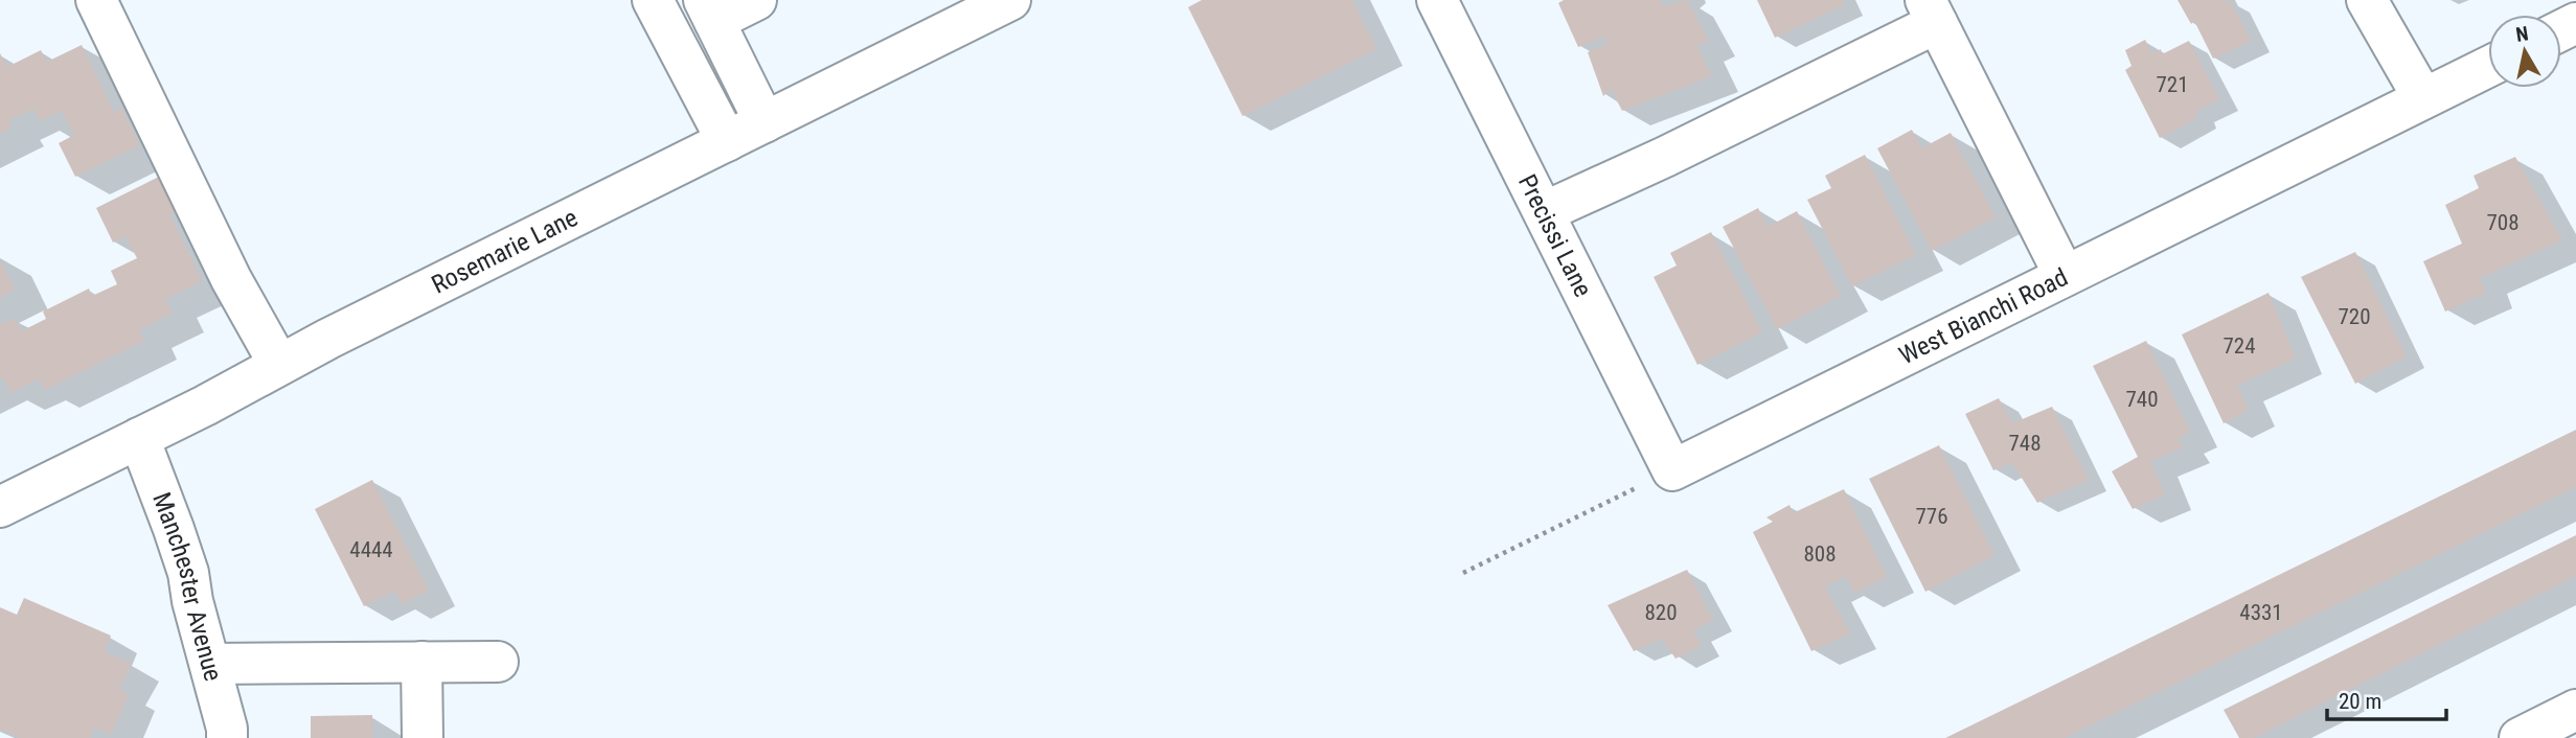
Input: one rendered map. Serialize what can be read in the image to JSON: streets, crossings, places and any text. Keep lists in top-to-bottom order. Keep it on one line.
{"streets":{"street":["Precissi Lane","Rosemarie Lane","West Bianchi Road","Manchester Avenue"]},"crossings":[["Precissi Lane","West Bianchi Road"],["Rosemarie Lane","Manchester Avenue"]],"house_numbers":["721","708","720","724","740","748","776","4444","808","820","4331"],"scale_bar":"20 m","north":"top"}
